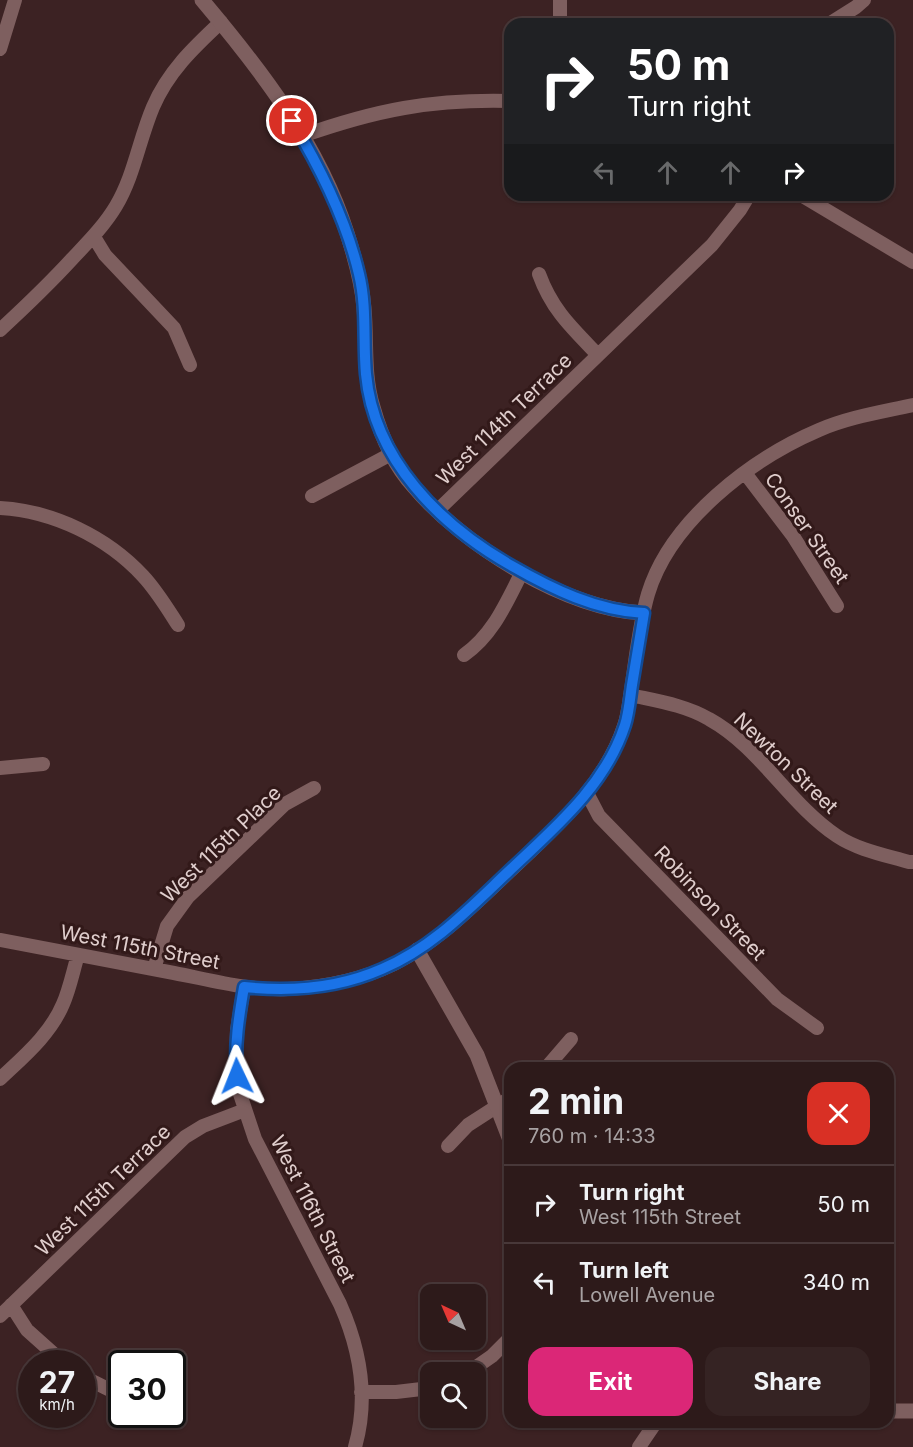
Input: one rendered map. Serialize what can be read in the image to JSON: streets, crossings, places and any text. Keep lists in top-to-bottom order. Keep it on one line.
{"streets":{"street":["West 114th Terrace","Conser Street","Newton Street","West 115th Place","Robinson Street","West 115th Street","West 115th Terrace","West 116th Street"]},"crossings":[["Conser Street","West 115th Street"],["Newton Street","West 115th Street"],["West 115th Place","West 115th Street"],["Robinson Street","West 115th Street"],["West 115th Street","West 116th Street"],["West 115th Terrace","West 116th Street"]],"north":"top left","page":{"turn":["50 m","Turn right"],"heading":["2 min","760 m · 14:33"],"list":[{"name":"Turn right","note":"West 115th Street","value":"50 m"},{"name":"Turn left","note":"Lowell Avenue","value":"340 m"}],"buttons":["Exit","Share"],"speed":"27 km/h","limit":"30"}}
